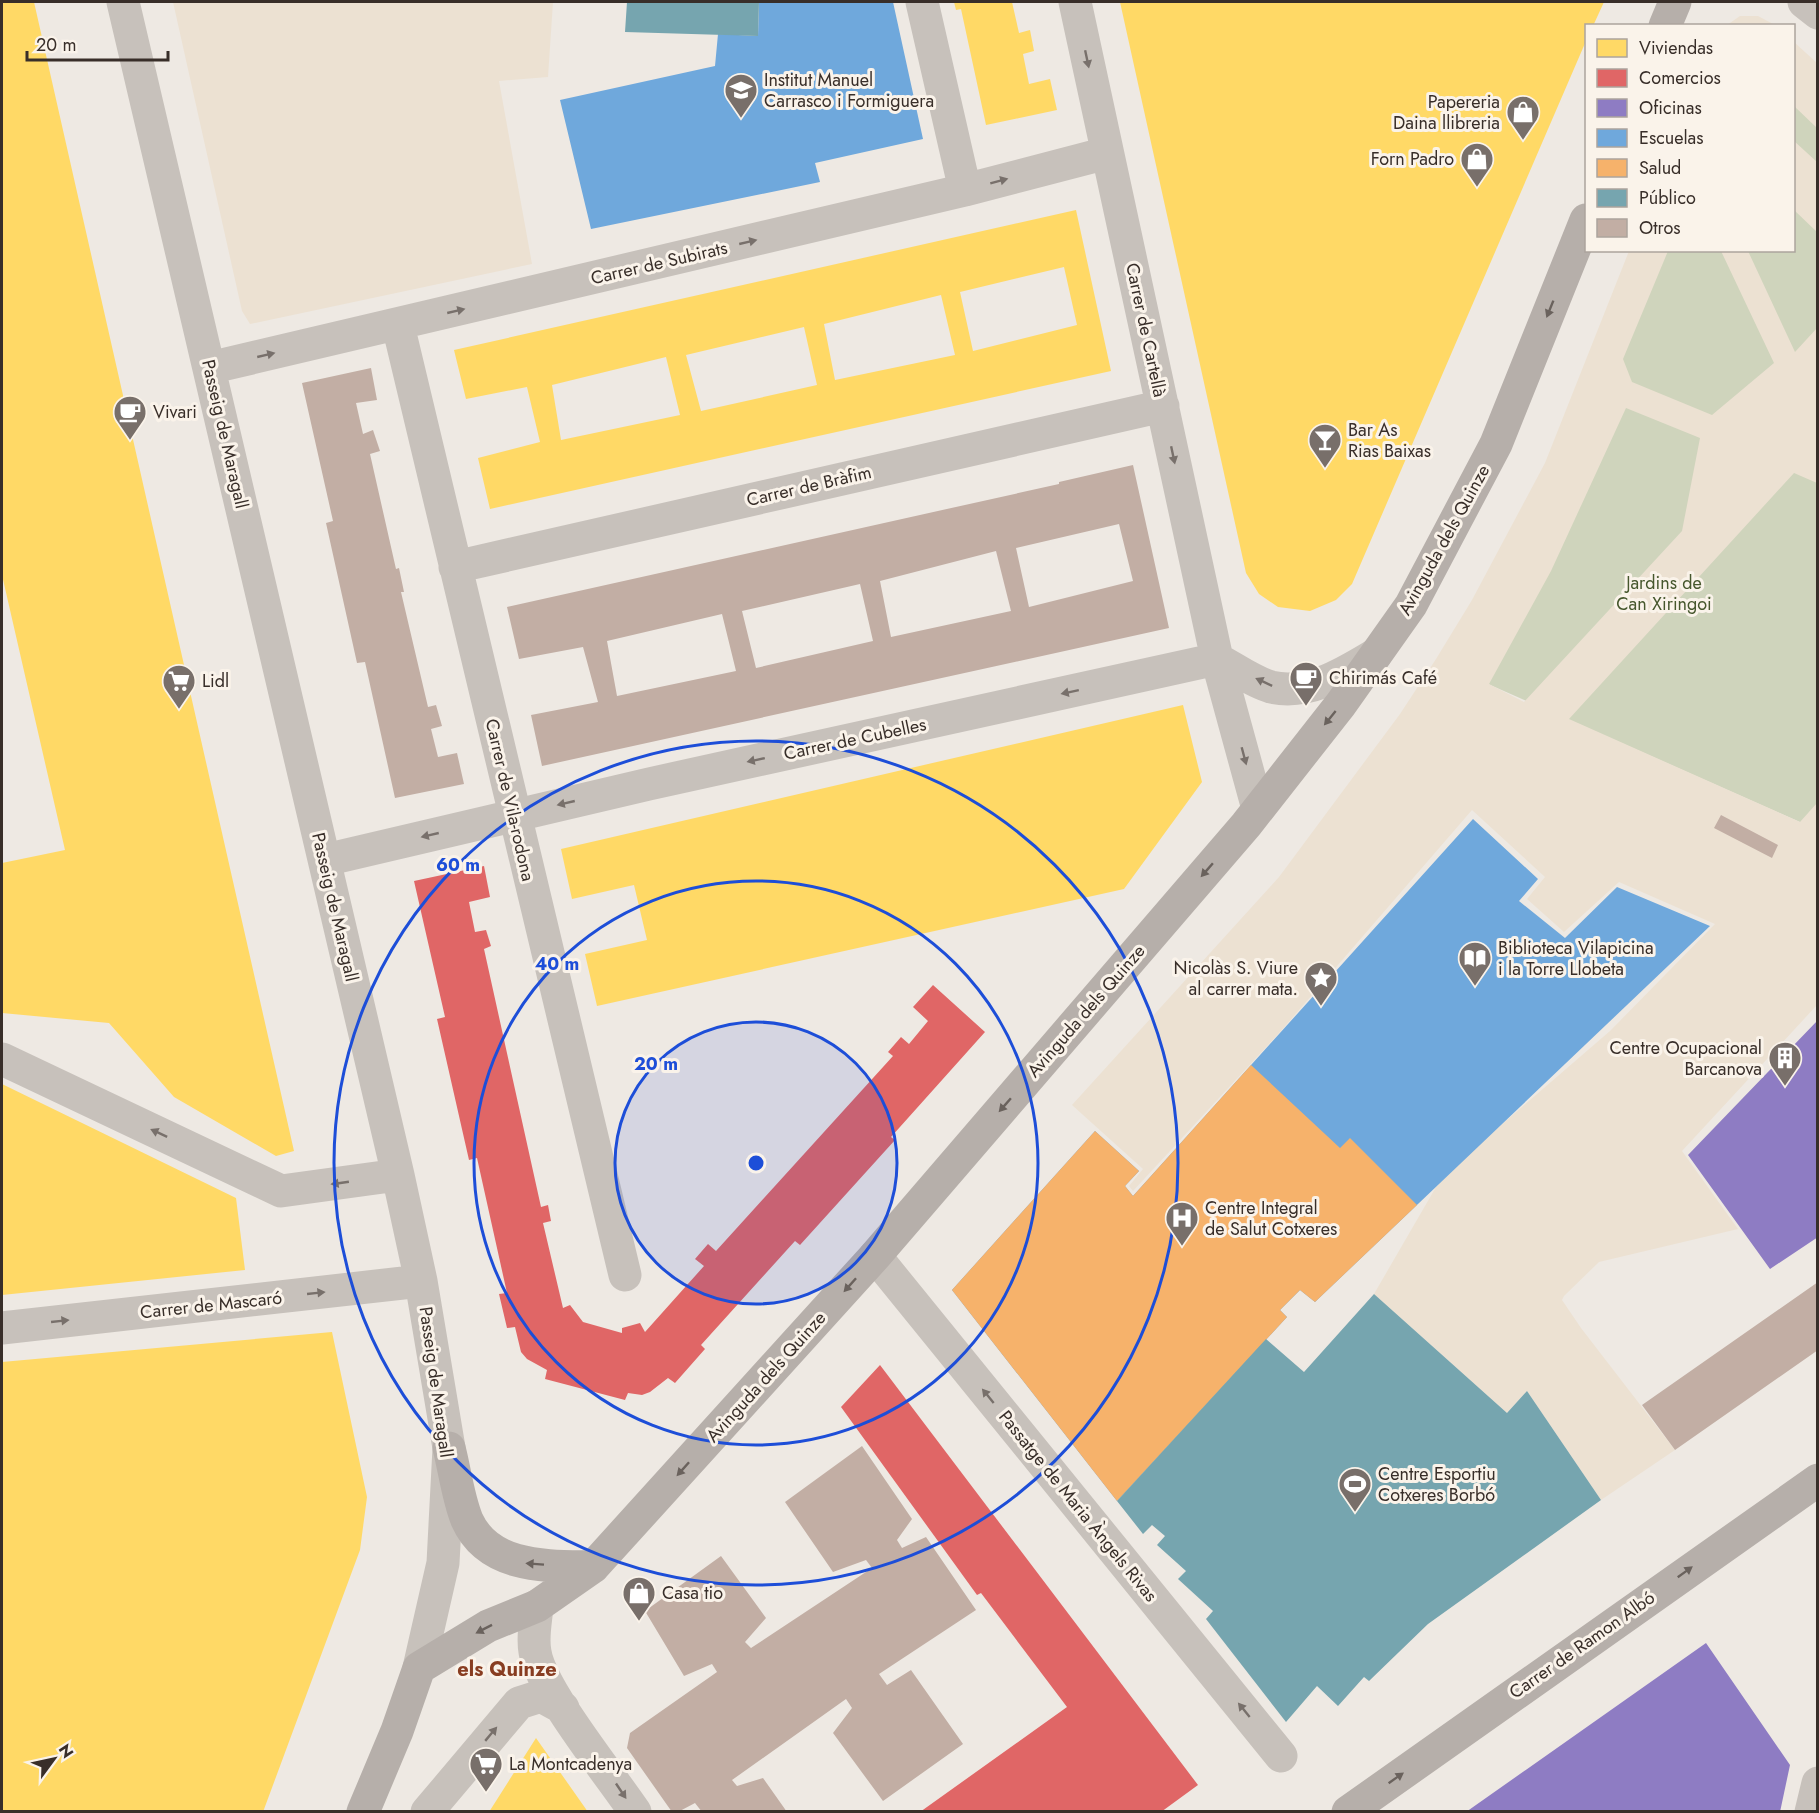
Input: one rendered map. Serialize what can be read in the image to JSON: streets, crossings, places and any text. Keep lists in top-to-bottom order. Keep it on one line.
{"streets":{"main road":["Passeig de Maragall","Avinguda dels Quinze","Carrer de Ramon Albó"],"street":["Carrer de Subirats","Carrer de Cartellà","Carrer de Bràfim","Carrer de Cubelles","Carrer de Vila-rodona","Carrer de Mascaró","Passatge de Maria Àngels Rivas"]},"crossings":[["Carrer de Subirats","Carrer de Cartellà"],["Carrer de Subirats","Passeig de Maragall"],["Carrer de Subirats","Carrer de Vila-rodona"],["Carrer de Cartellà","Carrer de Bràfim"],["Carrer de Cartellà","Avinguda dels Quinze"],["Carrer de Cartellà","Carrer de Cubelles"],["Passeig de Maragall","Avinguda dels Quinze"],["Passeig de Maragall","Carrer de Cubelles"],["Passeig de Maragall","Carrer de Mascaró"],["Carrer de Bràfim","Carrer de Vila-rodona"],["Avinguda dels Quinze","Passatge de Maria Àngels Rivas"],["Carrer de Cubelles","Carrer de Vila-rodona"]],"one_way":["Carrer de Subirats","Carrer de Cartellà","Avinguda dels Quinze","Carrer de Cubelles","Carrer de Mascaró","Passatge de Maria Àngels Rivas","Carrer de Ramon Albó"],"districts":["els Quinze"],"parks":["Jardins de Can Xiringoi"],"places":{"school or university":["Institut Manuel Carrasco i Formiguera"],"shop":["Papereria Daina llibreria","Forn Padro","Casa tio"],"cafe":["Vivari","Chirimás Café"],"bar":["Bar As Rias Baixas"],"supermarket":["Lidl","La Montcadenya"],"library":["Biblioteca Vilapicina i la Torre Llobeta"],"place":["Nicolàs S. Viure al carrer mata."],"building":["Centre Ocupacional Barcanova"],"hospital":["Centre Integral de Salut Cotxeres"],"sports":["Centre Esportiu Cotxeres Borbó"]},"legend":["Viviendas","Comercios","Oficinas","Escuelas","Salud","Público","Otros"],"scale_bar":"20 m","north":"top right","rings":["60 m","40 m","20 m"]}
